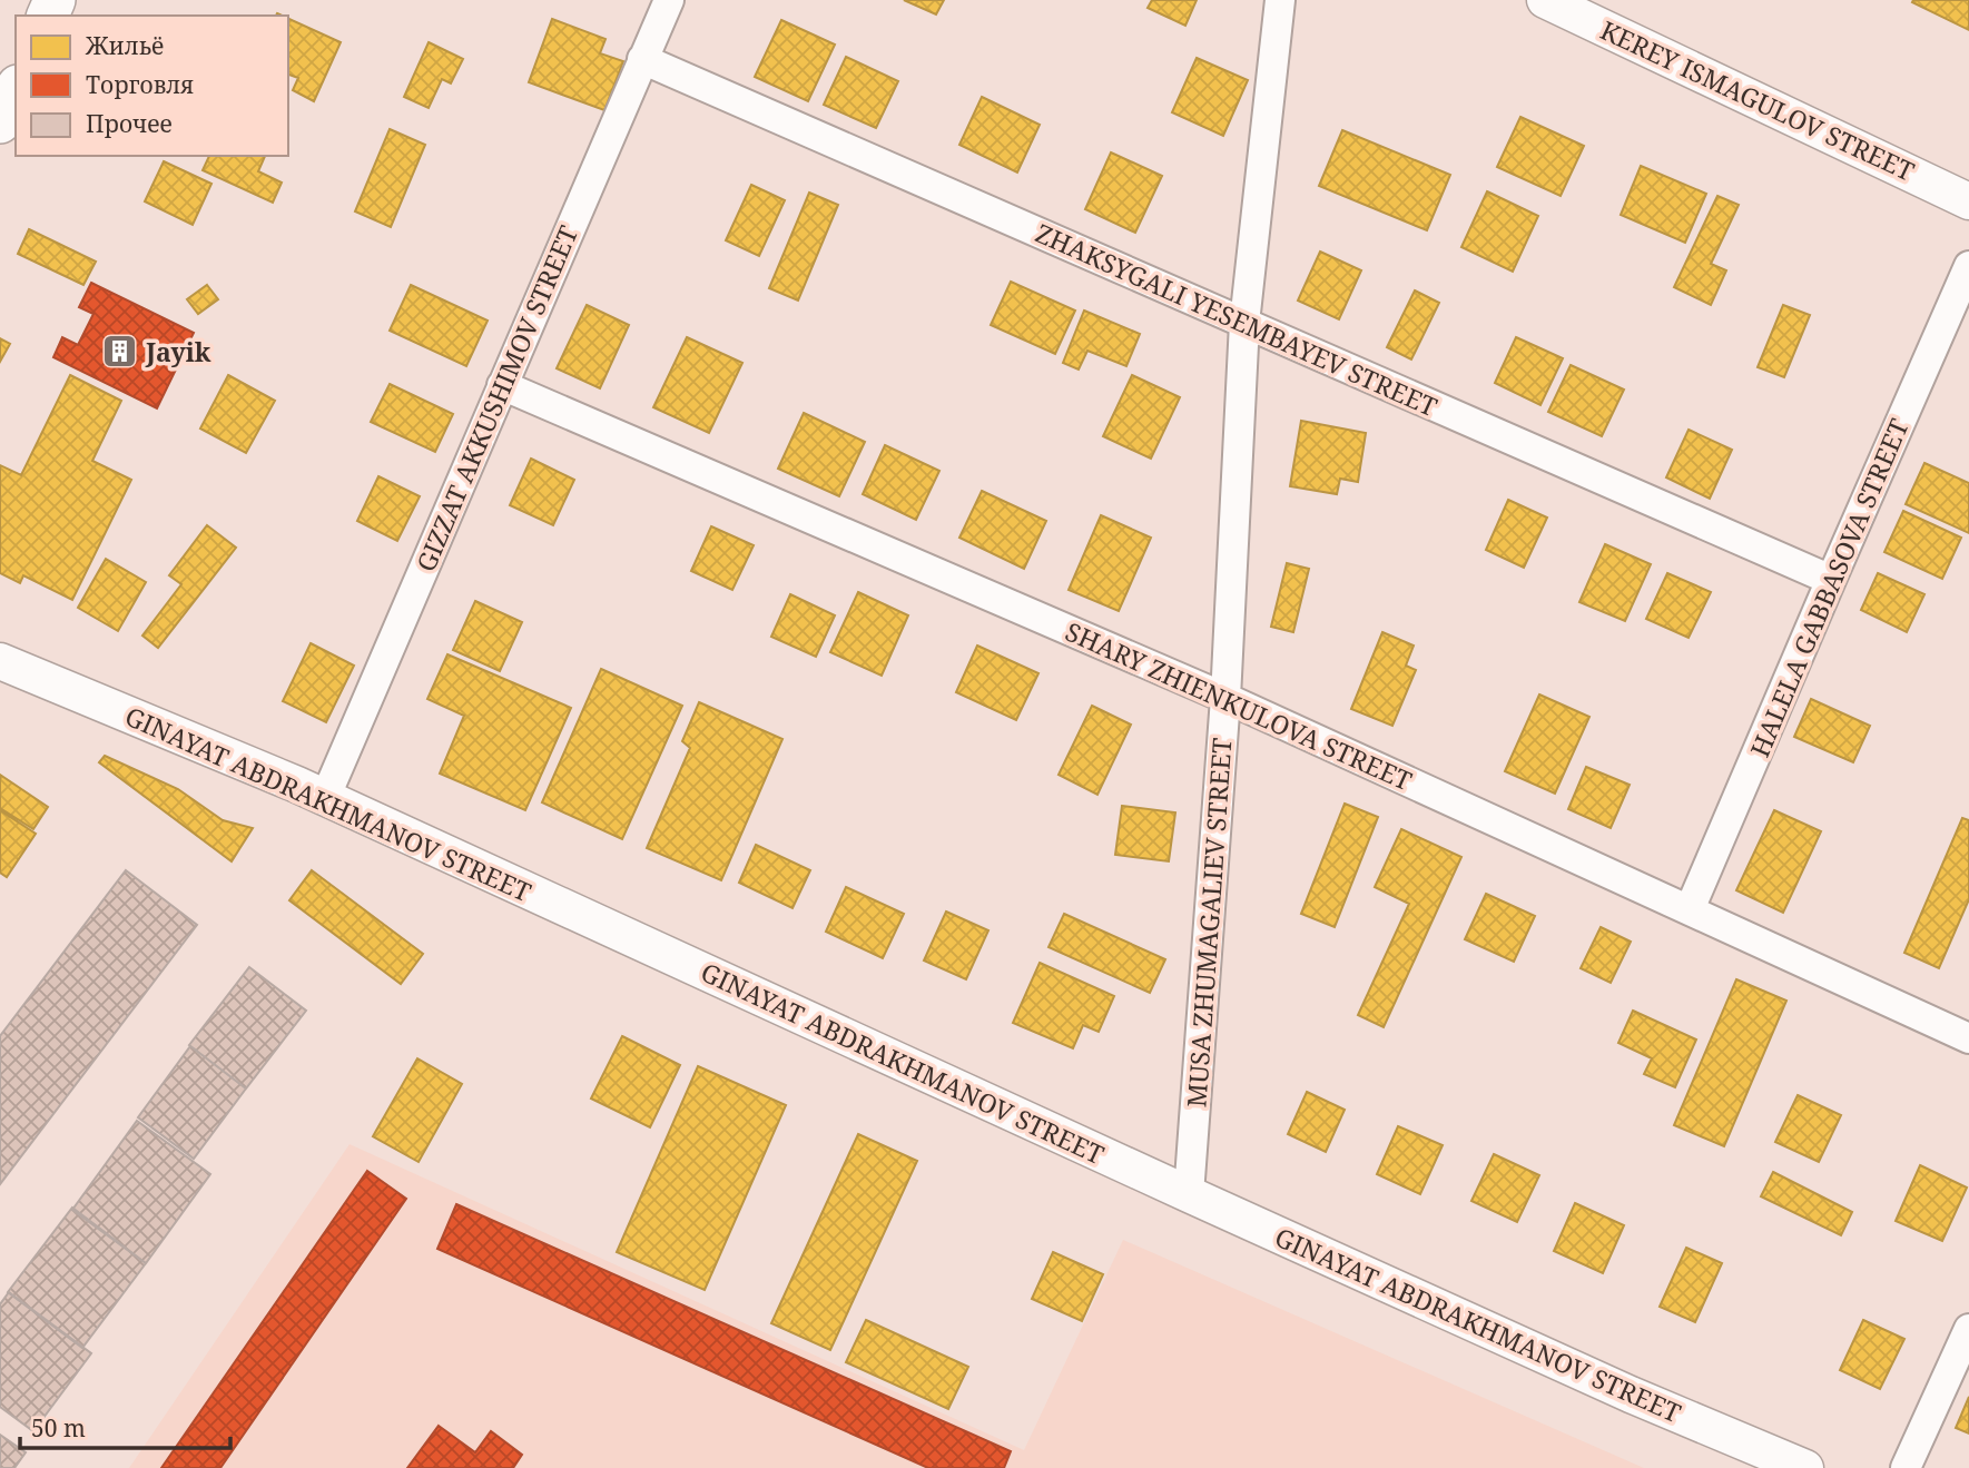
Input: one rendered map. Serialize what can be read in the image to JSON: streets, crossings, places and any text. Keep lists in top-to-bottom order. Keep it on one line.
{"streets":{"street":["KEREY ISMAGULOV STREET","ZHAKSYGALI YESEMBAYEV STREET","GIZZAT AKKUSHIMOV STREET","HALELA GABBASOVA STREET","SHARY ZHIENKULOVA STREET","GINAYAT ABDRAKHMANOV STREET","MUSA ZHUMAGALIEV STREET"]},"crossings":[["ZHAKSYGALI YESEMBAYEV STREET","GIZZAT AKKUSHIMOV STREET"],["ZHAKSYGALI YESEMBAYEV STREET","HALELA GABBASOVA STREET"],["ZHAKSYGALI YESEMBAYEV STREET","MUSA ZHUMAGALIEV STREET"],["GIZZAT AKKUSHIMOV STREET","SHARY ZHIENKULOVA STREET"],["GIZZAT AKKUSHIMOV STREET","GINAYAT ABDRAKHMANOV STREET"],["HALELA GABBASOVA STREET","SHARY ZHIENKULOVA STREET"],["SHARY ZHIENKULOVA STREET","MUSA ZHUMAGALIEV STREET"],["GINAYAT ABDRAKHMANOV STREET","MUSA ZHUMAGALIEV STREET"]],"places":{"building":["Jayik"]},"legend":["Жильё","Торговля","Прочее"],"scale_bar":"50 m"}
